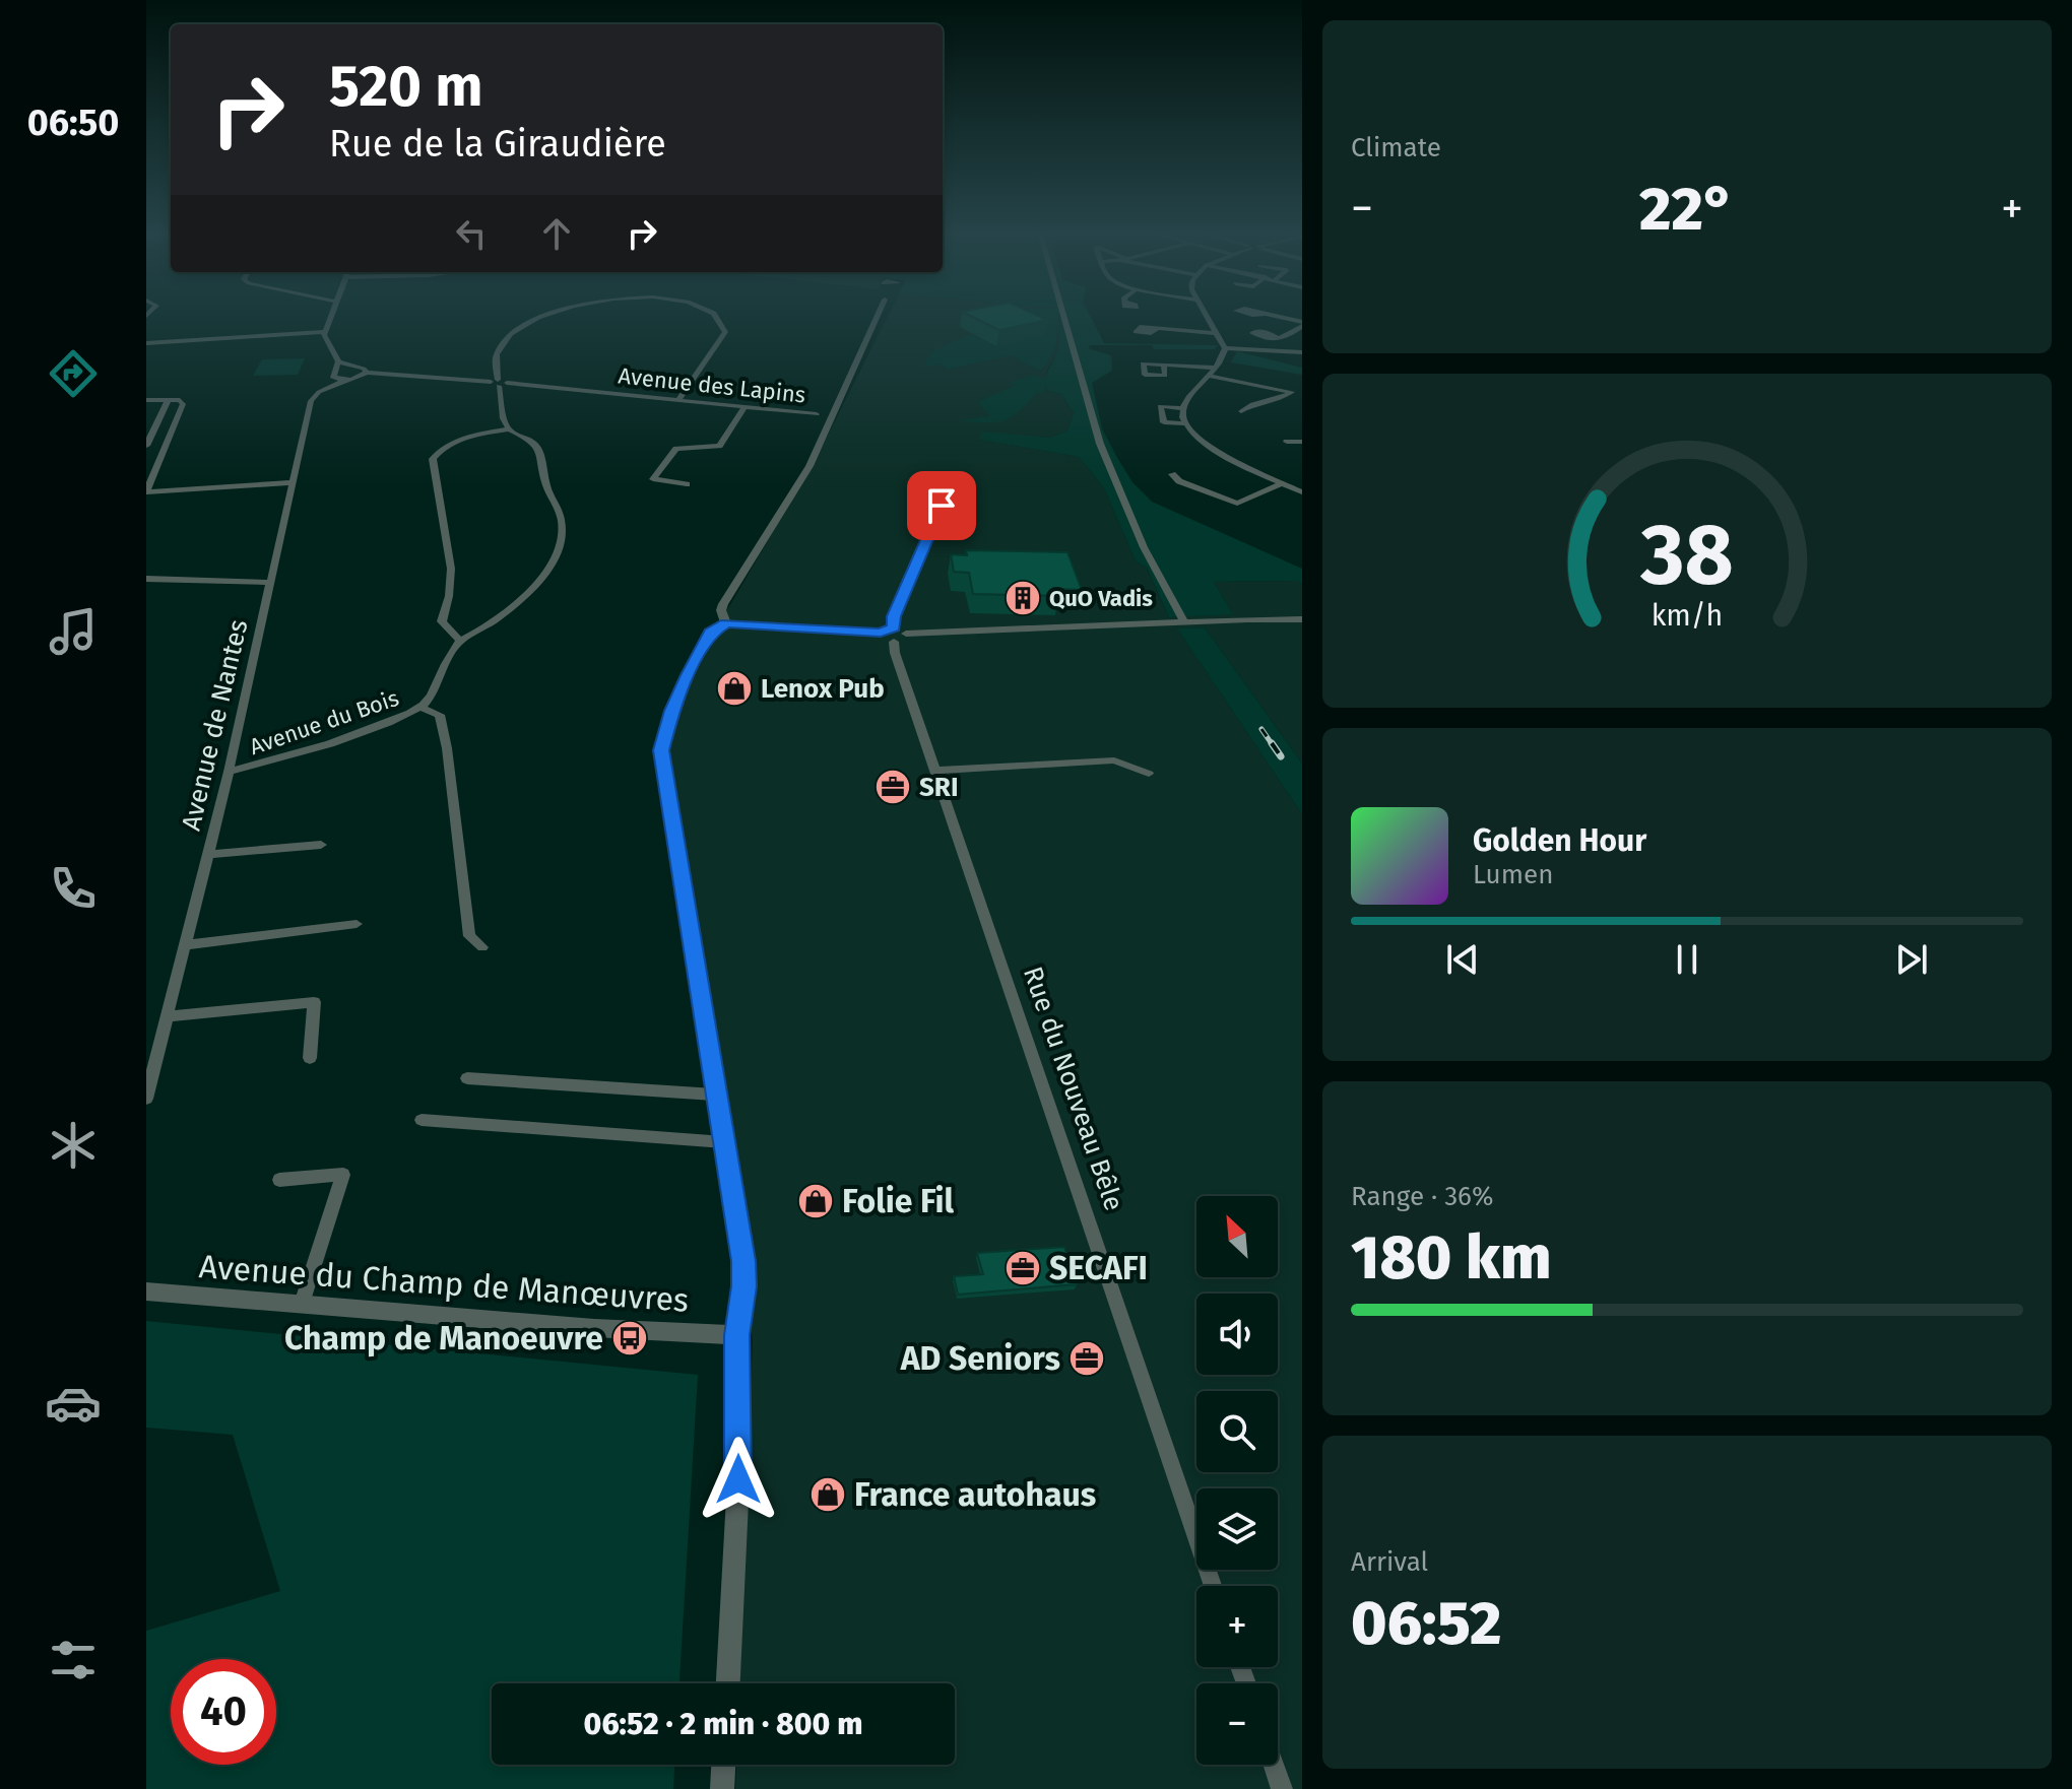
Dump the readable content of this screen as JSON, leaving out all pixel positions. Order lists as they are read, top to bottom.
{
  "streets": {
    "street": [
      "Avenue des Lapins",
      "Avenue du Bois",
      "Avenue de Nantes",
      "Rue du Nouveau Bêle",
      "Avenue du Champ de Manœuvres"
    ]
  },
  "crossings": [
    ["Avenue des Lapins", "Avenue de Nantes"],
    ["Avenue du Bois", "Avenue de Nantes"]
  ],
  "places": {
    "building": ["QuO Vadis"],
    "shop": ["Lenox Pub", "Folie Fil", "France autohaus"],
    "office": ["SRI", "SECAFI", "AD Seniors"],
    "bus stop": ["Champ de Manoeuvre"]
  },
  "north": "top left",
  "page": {
    "tabs": "06:50",
    "tile": [
      "Climate",
      ["Range · 36%", "180 km"],
      ["Arrival", "06:52"]
    ],
    "turn": ["520 m", "Rue de la Giraudière"],
    "heat": ["−", "22°", "+"],
    "song": ["Golden Hour", "Lumen"],
    "map_buttons": ["+", "−"],
    "limit": "40",
    "trip": "06:52 · 2 min · 800 m",
    "gauge": ["38", "km/h"]
  }
}
